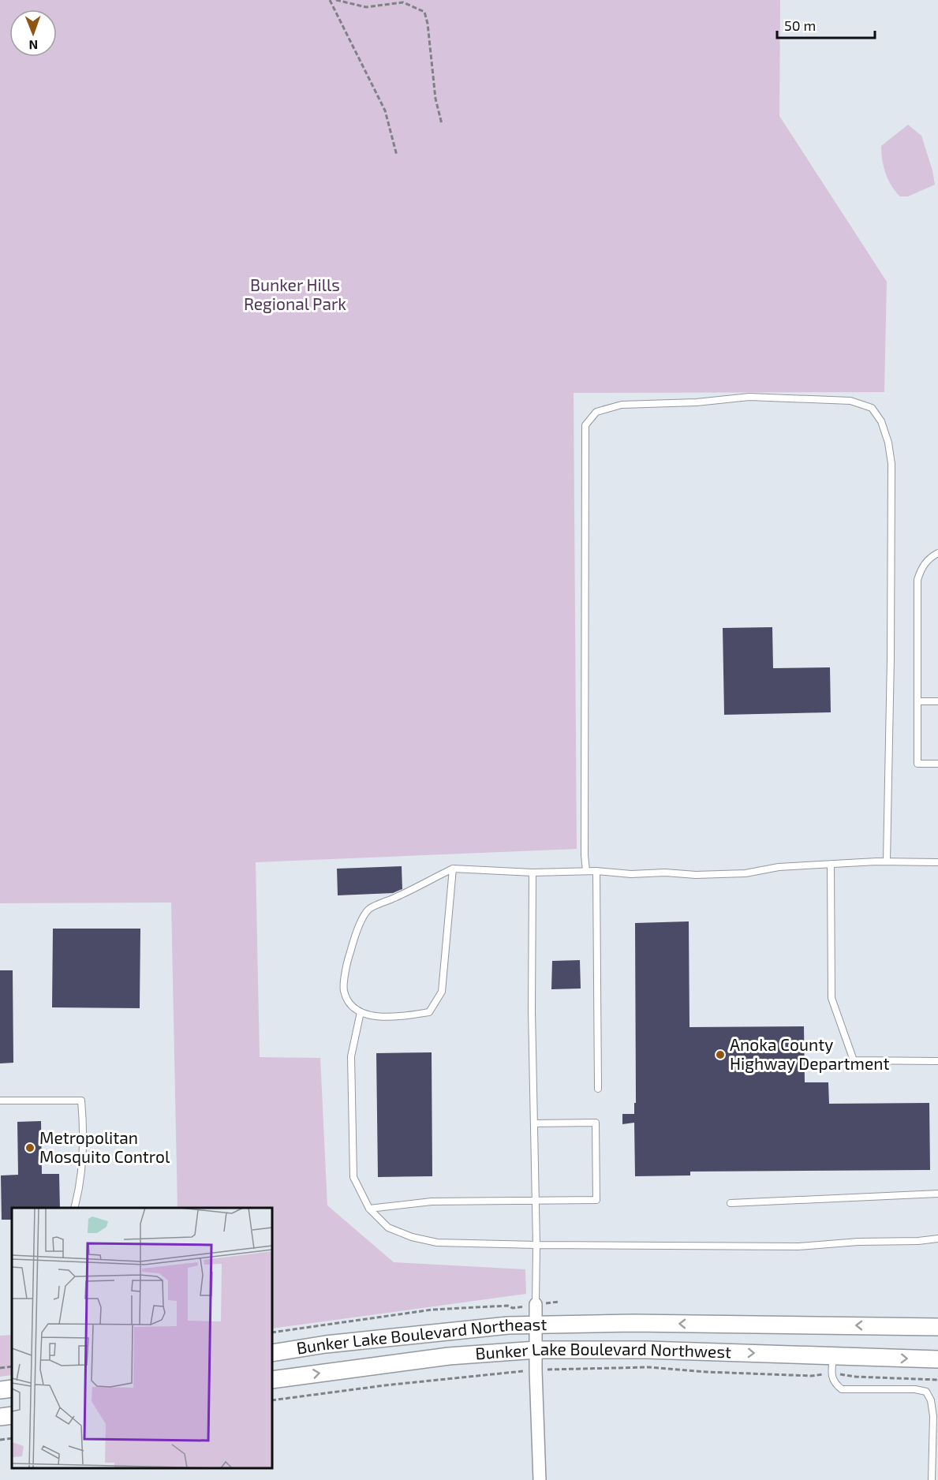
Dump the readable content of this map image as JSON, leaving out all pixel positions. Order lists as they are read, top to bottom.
{
  "streets": {
    "main road": ["Bunker Lake Boulevard Northeast", "Bunker Lake Boulevard Northwest"]
  },
  "crossings": [
    ["Bunker Lake Boulevard Northeast", "Bunker Lake Boulevard Northwest"]
  ],
  "parks": ["Bunker Hills Regional Park"],
  "places": ["Anoka County Highway Department", "Metropolitan Mosquito Control"],
  "scale_bar": "50 m",
  "north": "bottom"
}
